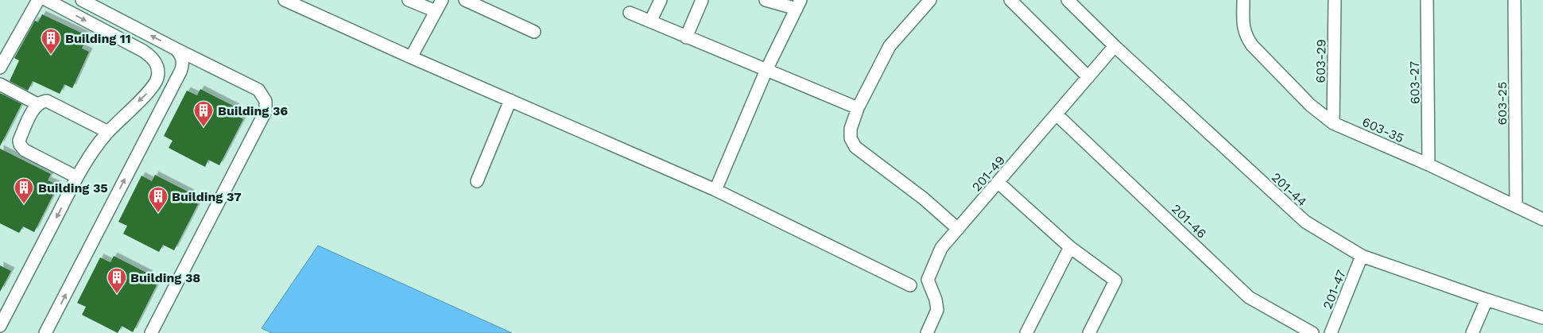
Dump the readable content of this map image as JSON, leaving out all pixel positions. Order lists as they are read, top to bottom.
{
  "streets": {
    "street": [
      "603-29",
      "603-27",
      "603-25",
      "603-35",
      "201-49",
      "201-44",
      "201-46",
      "201-47"
    ]
  },
  "crossings": [
    ["603-29", "603-35"],
    ["603-27", "603-35"],
    ["603-25", "603-35"],
    ["201-49", "201-44"],
    ["201-49", "201-46"],
    ["201-44", "201-47"]
  ],
  "places": {
    "building": [
      "Building 11",
      "Building 36",
      "Building 35",
      "Building 37",
      "Building 38"
    ]
  }
}
